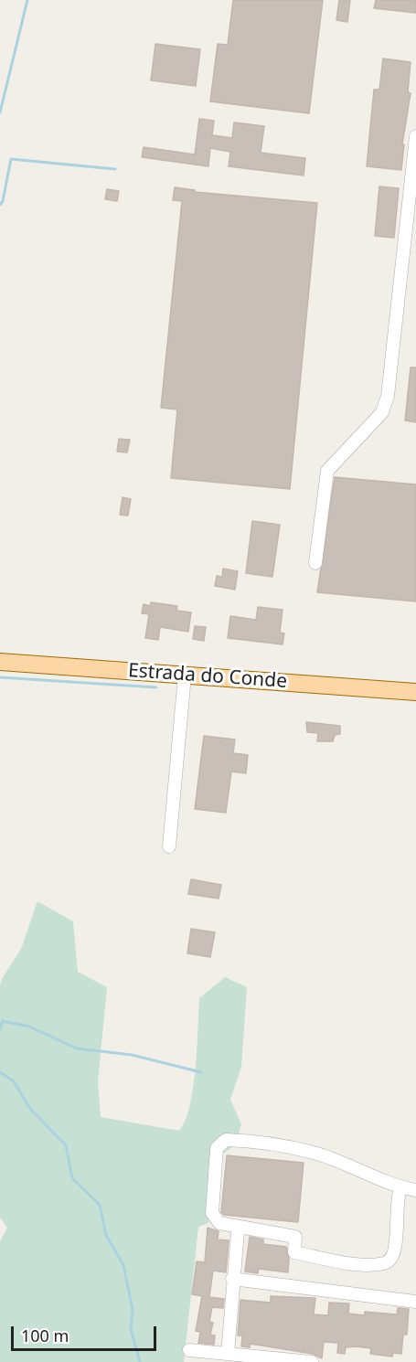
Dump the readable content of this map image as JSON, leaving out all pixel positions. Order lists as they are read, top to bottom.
{
  "streets": {
    "main road": ["Estrada do Conde"]
  },
  "scale_bar": "100 m"
}
